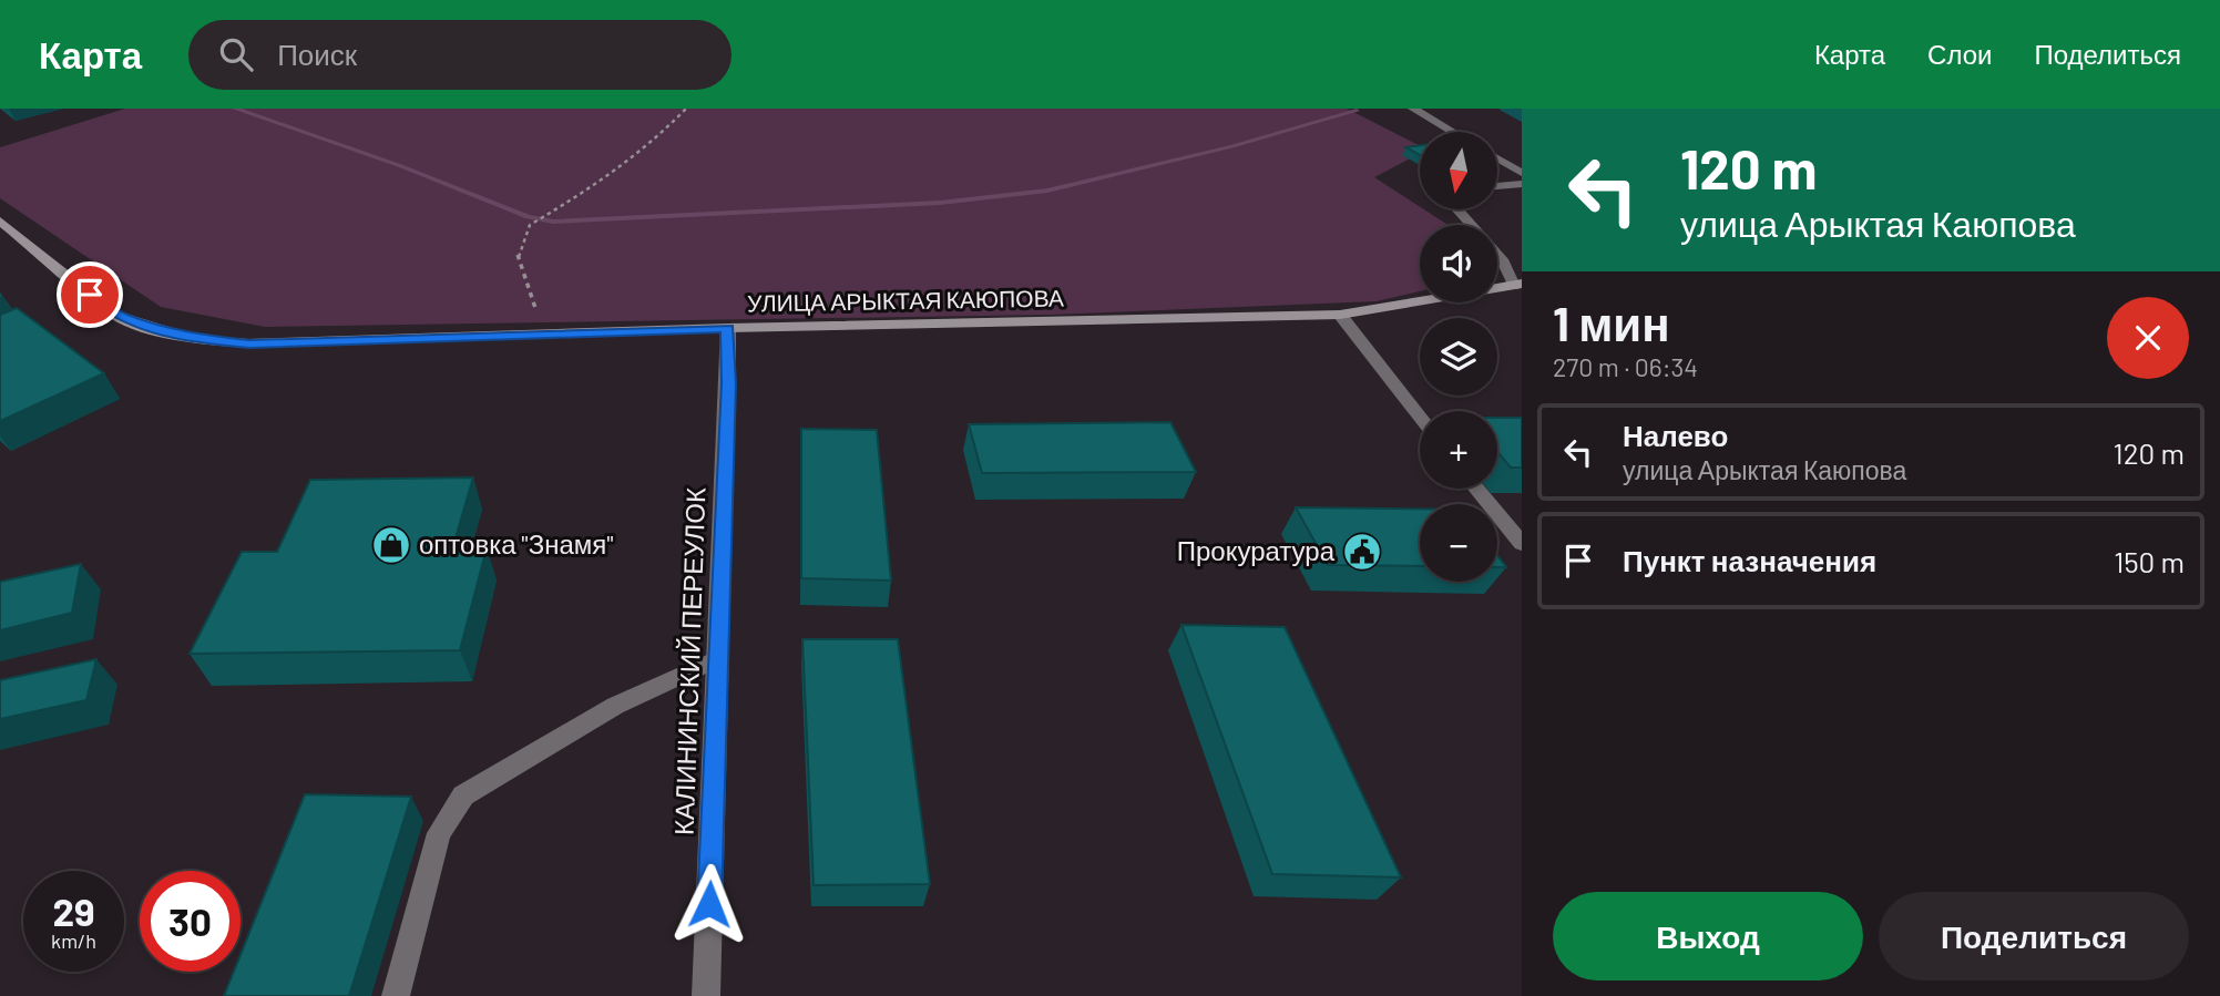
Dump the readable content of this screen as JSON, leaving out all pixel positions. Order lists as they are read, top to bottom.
{
  "streets": {
    "street": ["УЛИЦА АРЫКТАЯ КАЮПОВА", "КАЛИНИНСКИЙ ПЕРЕУЛОК"]
  },
  "crossings": [
    ["УЛИЦА АРЫКТАЯ КАЮПОВА", "КАЛИНИНСКИЙ ПЕРЕУЛОК"]
  ],
  "places": {
    "shop": ["оптовка \"Знамя\""],
    "public building": ["Прокуратура"]
  },
  "north": "bottom",
  "page": {
    "header": "Карта",
    "search": "Поиск",
    "nav": ["Карта", "Слои", "Поделиться"],
    "turn": ["120 m", "улица Арыктая Каюпова"],
    "map_buttons": ["+", "−"],
    "heading": ["1 мин", "270 m · 06:34"],
    "list": [
      {
        "name": "Налево",
        "note": "улица Арыктая Каюпова",
        "value": "120 m"
      },
      {
        "name": "Пункт назначения",
        "value": "150 m"
      }
    ],
    "speed": "29 km/h",
    "limit": "30",
    "buttons": ["Выход", "Поделиться"]
  }
}
